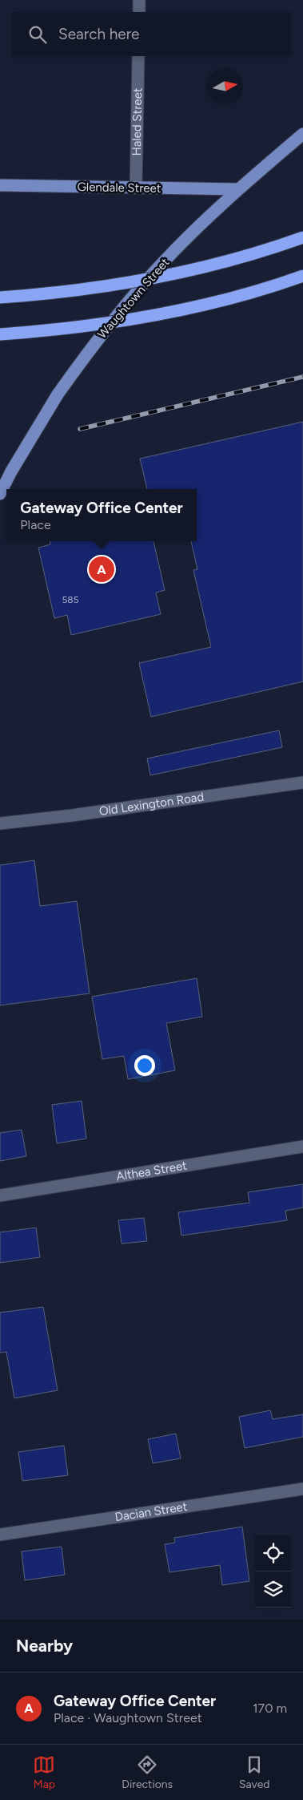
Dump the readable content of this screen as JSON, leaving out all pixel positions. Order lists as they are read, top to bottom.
{
  "streets": {
    "main road": ["Glendale Street", "Waughtown Street"],
    "street": [
      "Haled Street",
      "Old Lexington Road",
      "Althea Street",
      "Dacian Street"
    ]
  },
  "crossings": [
    ["Haled Street", "Glendale Street"],
    ["Glendale Street", "Waughtown Street"]
  ],
  "house_numbers": ["585"],
  "north": "right",
  "page": {
    "search": "Search here",
    "popup": ["Gateway Office Center", "Place"],
    "pins": "A",
    "heading": "Nearby",
    "list": [
      {
        "mark": "A",
        "name": "Gateway Office Center",
        "note": "Place · Waughtown Street",
        "value": "170 m"
      }
    ],
    "nav": ["Map", "Directions", "Saved"]
  }
}
